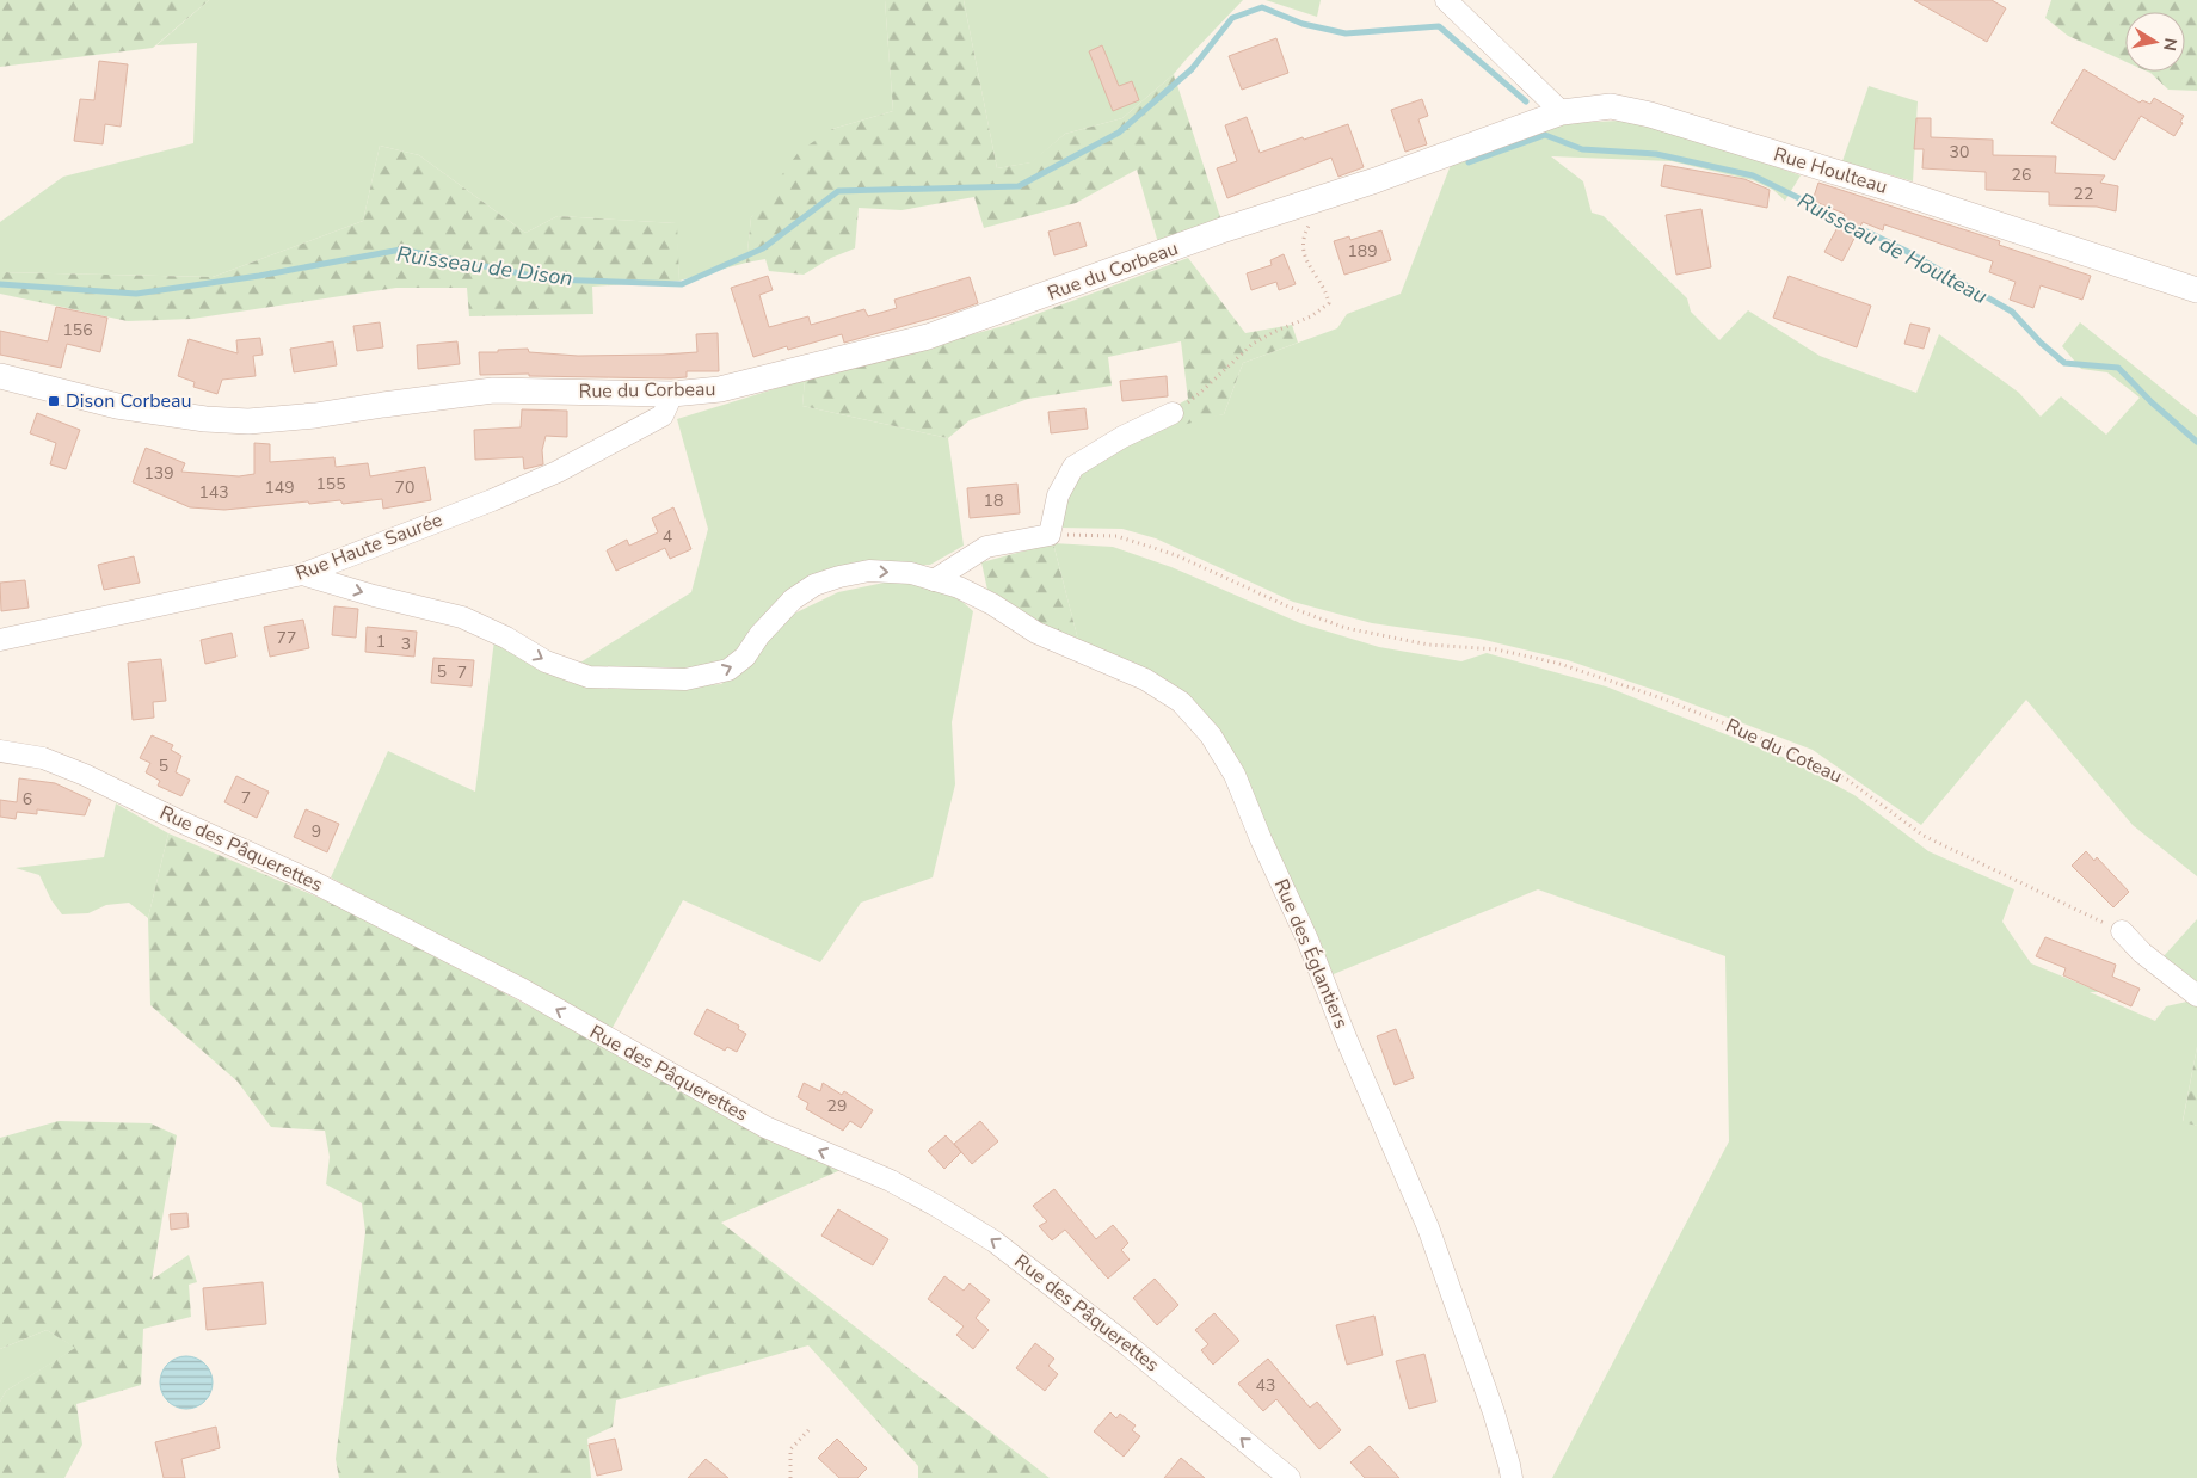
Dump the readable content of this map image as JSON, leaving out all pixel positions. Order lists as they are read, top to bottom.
{
  "streets": {
    "street": [
      "Rue Houlteau",
      "Rue du Corbeau",
      "Rue Haute Saurée",
      "Rue des Pâquerettes",
      "Rue des Églantiers"
    ],
    "path": ["Rue du Coteau"]
  },
  "crossings": [
    ["Rue Houlteau", "Rue du Corbeau"],
    ["Rue du Corbeau", "Rue Haute Saurée"],
    ["Rue Haute Saurée", "Rue des Églantiers"]
  ],
  "one_way": ["Rue des Pâquerettes"],
  "water": ["Ruisseau de Houlteau", "Ruisseau de Dison"],
  "places": {
    "transit": ["Dison Corbeau"]
  },
  "house_numbers": [
    "30",
    "26",
    "22",
    "189",
    "156",
    "139",
    "155",
    "149",
    "70",
    "143",
    "18",
    "4",
    "77",
    "1",
    "3",
    "5",
    "7",
    "5",
    "7",
    "6",
    "9",
    "29",
    "43"
  ],
  "north": "right"
}
